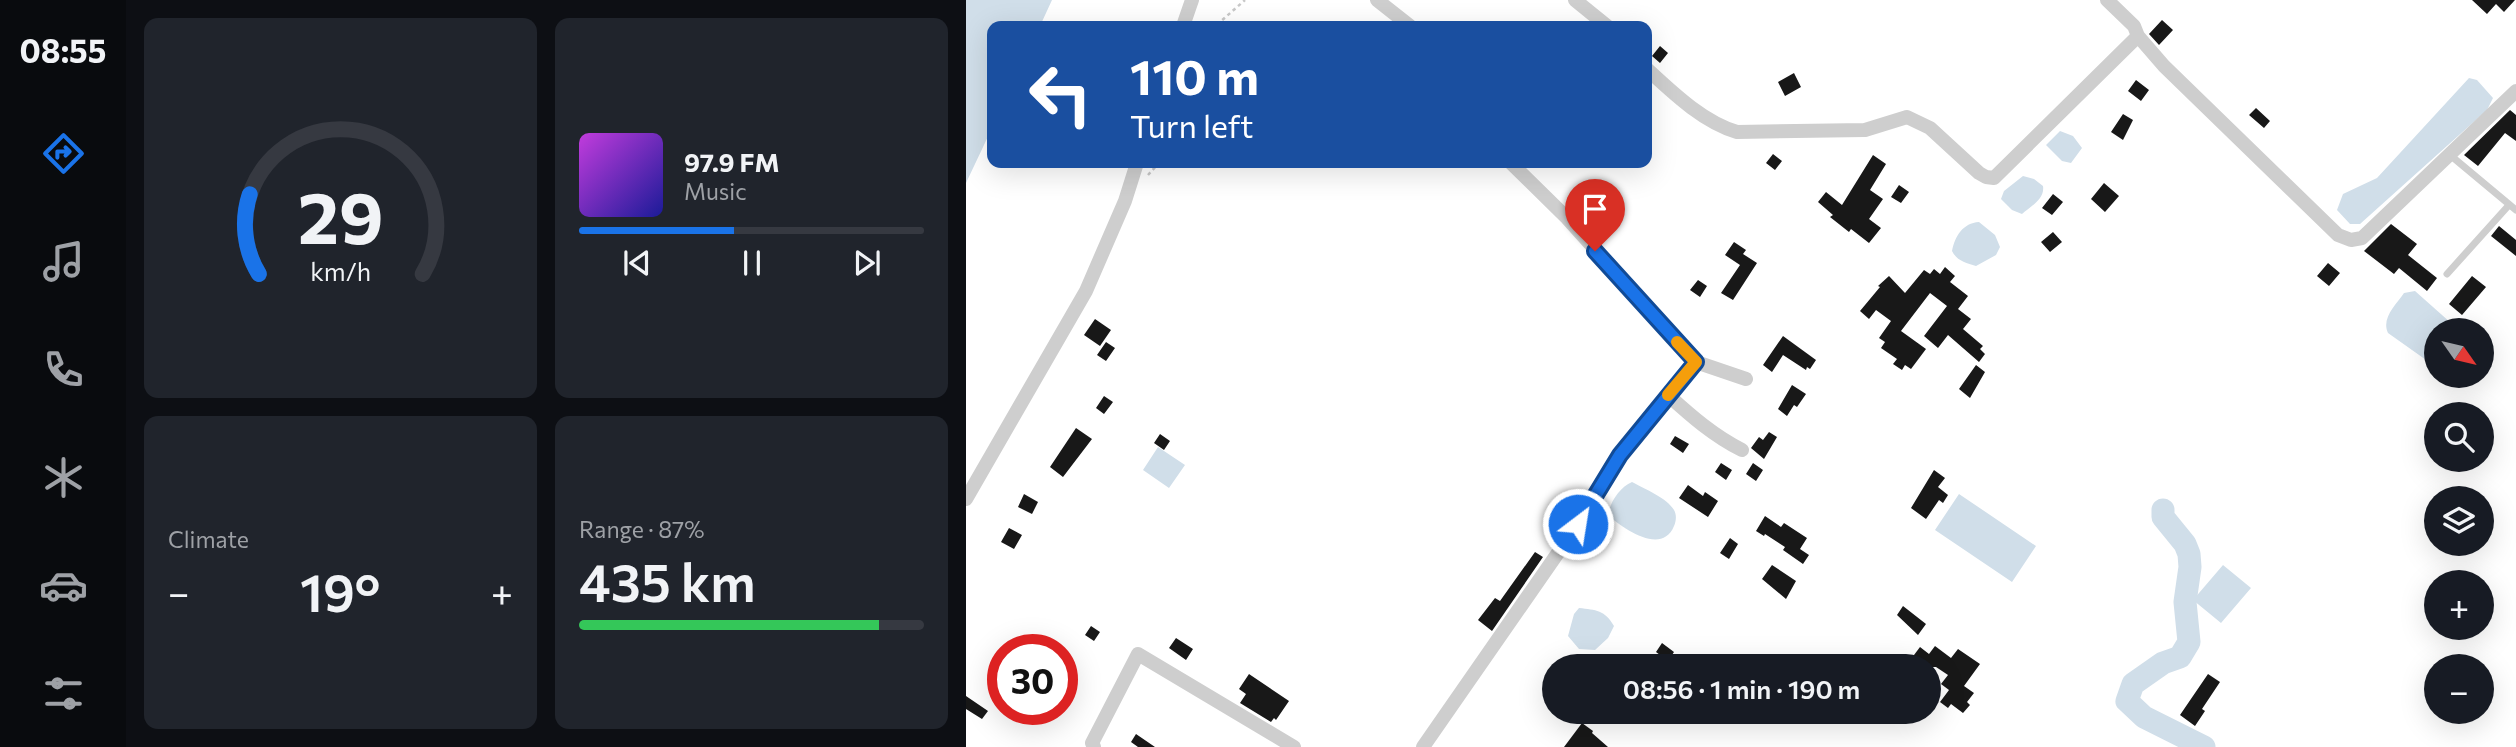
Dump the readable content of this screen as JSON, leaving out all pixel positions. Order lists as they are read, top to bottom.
{
  "north": "bottom right",
  "page": {
    "tabs": "08:55",
    "turn": ["110 m", "Turn left"],
    "song": ["97.9 FM", "Music"],
    "map_buttons": ["+", "−"],
    "tile": [
      "Climate",
      ["Range · 87%", "435 km"]
    ],
    "heat": ["−", "19°", "+"],
    "limit": "30",
    "trip": "08:56 · 1 min · 190 m",
    "gauge": ["29", "km/h"]
  }
}
